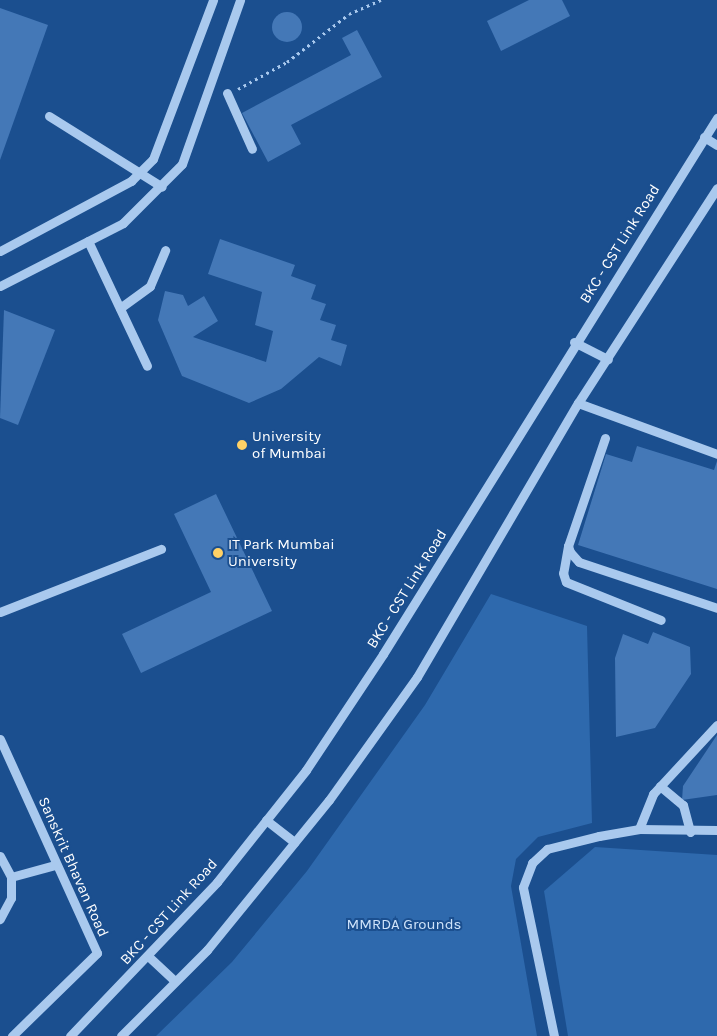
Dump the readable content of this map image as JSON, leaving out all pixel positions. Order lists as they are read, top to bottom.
{
  "streets": {
    "street": ["BKC - CST Link Road", "Sanskrit Bhavan Road"]
  },
  "parks": ["MMRDA Grounds"],
  "places": ["University of Mumbai", "IT Park Mumbai University"]
}
